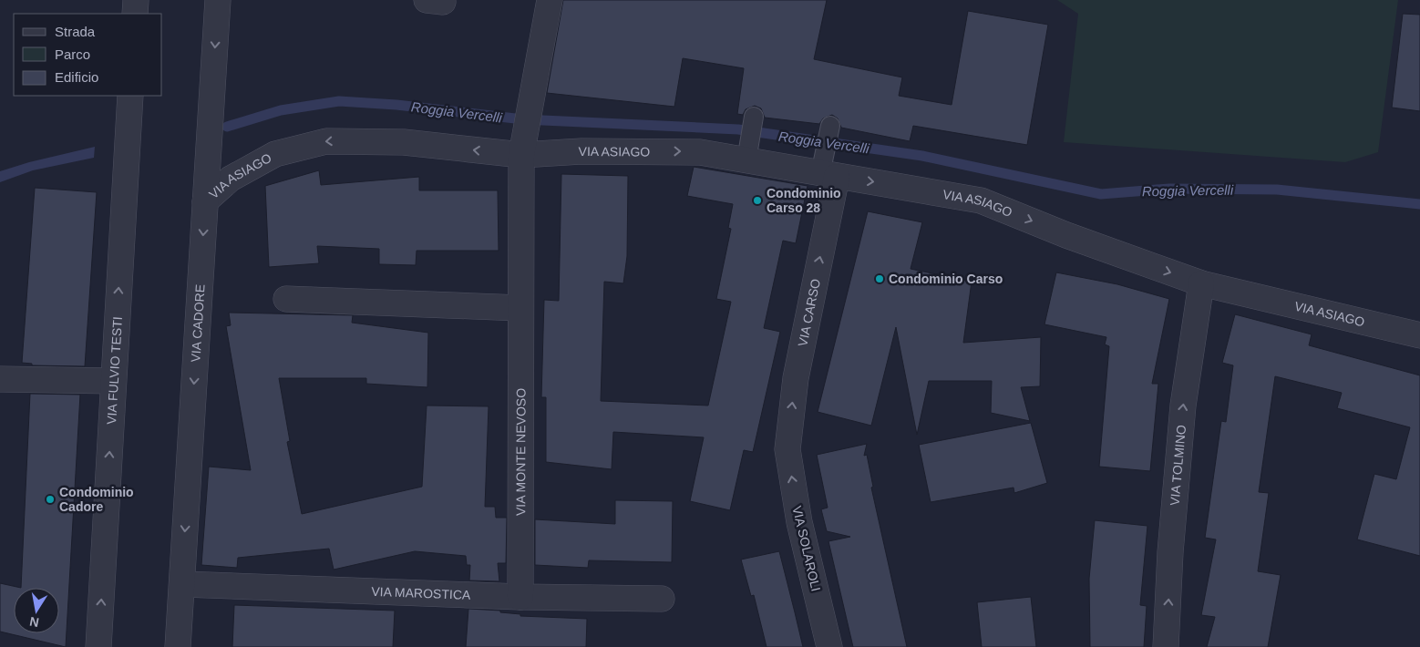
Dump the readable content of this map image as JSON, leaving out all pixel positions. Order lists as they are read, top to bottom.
{
  "streets": {
    "street": [
      "VIA ASIAGO",
      "VIA CARSO",
      "VIA CADORE",
      "VIA FULVIO TESTI",
      "VIA MONTE NEVOSO",
      "VIA TOLMINO",
      "VIA SOLAROLI",
      "VIA MAROSTICA"
    ]
  },
  "crossings": [
    ["VIA ASIAGO", "VIA CARSO"],
    ["VIA ASIAGO", "VIA CADORE"],
    ["VIA ASIAGO", "VIA MONTE NEVOSO"],
    ["VIA ASIAGO", "VIA TOLMINO"],
    ["VIA CARSO", "VIA SOLAROLI"],
    ["VIA CADORE", "VIA MAROSTICA"],
    ["VIA MONTE NEVOSO", "VIA MAROSTICA"]
  ],
  "one_way": [
    "VIA CARSO",
    "VIA CADORE",
    "VIA FULVIO TESTI",
    "VIA TOLMINO",
    "VIA SOLAROLI"
  ],
  "water": ["Roggia Vercelli"],
  "places": ["Condominio Carso 28", "Condominio Carso", "Condominio Cadore"],
  "legend": ["Strada", "Parco", "Edificio"],
  "north": "bottom"
}
